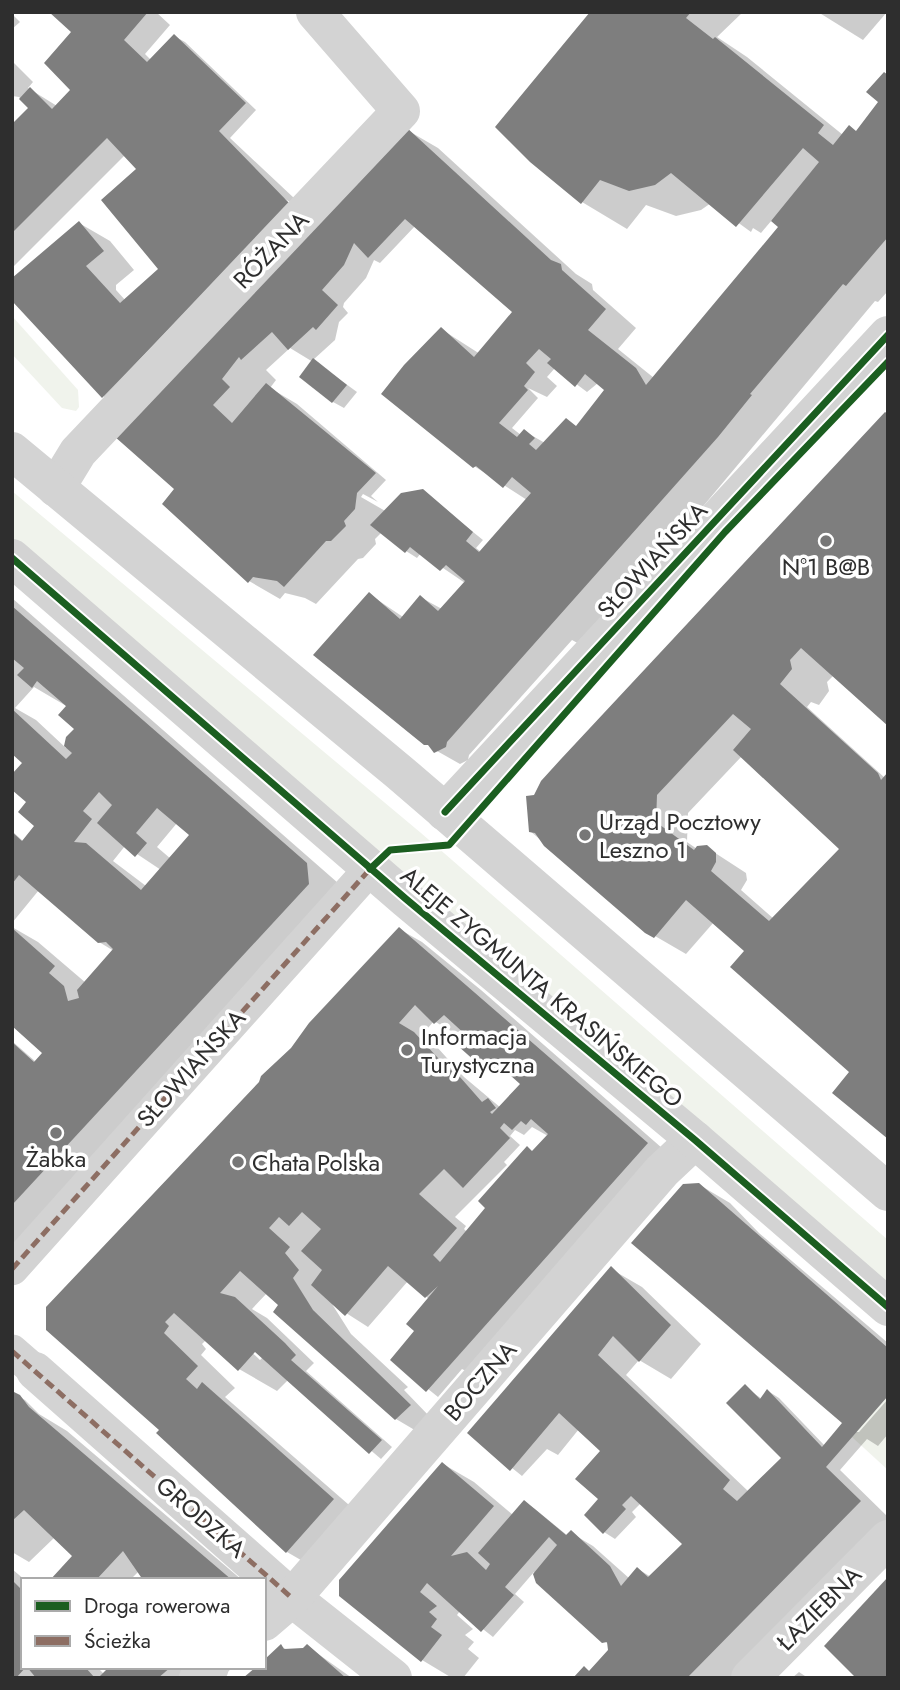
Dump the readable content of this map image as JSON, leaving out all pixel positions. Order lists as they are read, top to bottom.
{
  "streets": {
    "street": [
      "RÓŻANA",
      "SŁOWIAŃSKA",
      "ALEJE ZYGMUNTA KRASIŃSKIEGO",
      "BOCZNA",
      "GRODZKA",
      "ŁAZIEBNA"
    ]
  },
  "crossings": [
    ["SŁOWIAŃSKA", "ALEJE ZYGMUNTA KRASIŃSKIEGO"],
    ["ALEJE ZYGMUNTA KRASIŃSKIEGO", "BOCZNA"],
    ["BOCZNA", "GRODZKA"]
  ],
  "places": [
    "N°1 B@B",
    "Urząd Pocztowy Leszno 1",
    "Informacja Turystyczna",
    "Żabka",
    "Chata Polska"
  ],
  "legend": ["Droga rowerowa", "Ścieżka"]
}
